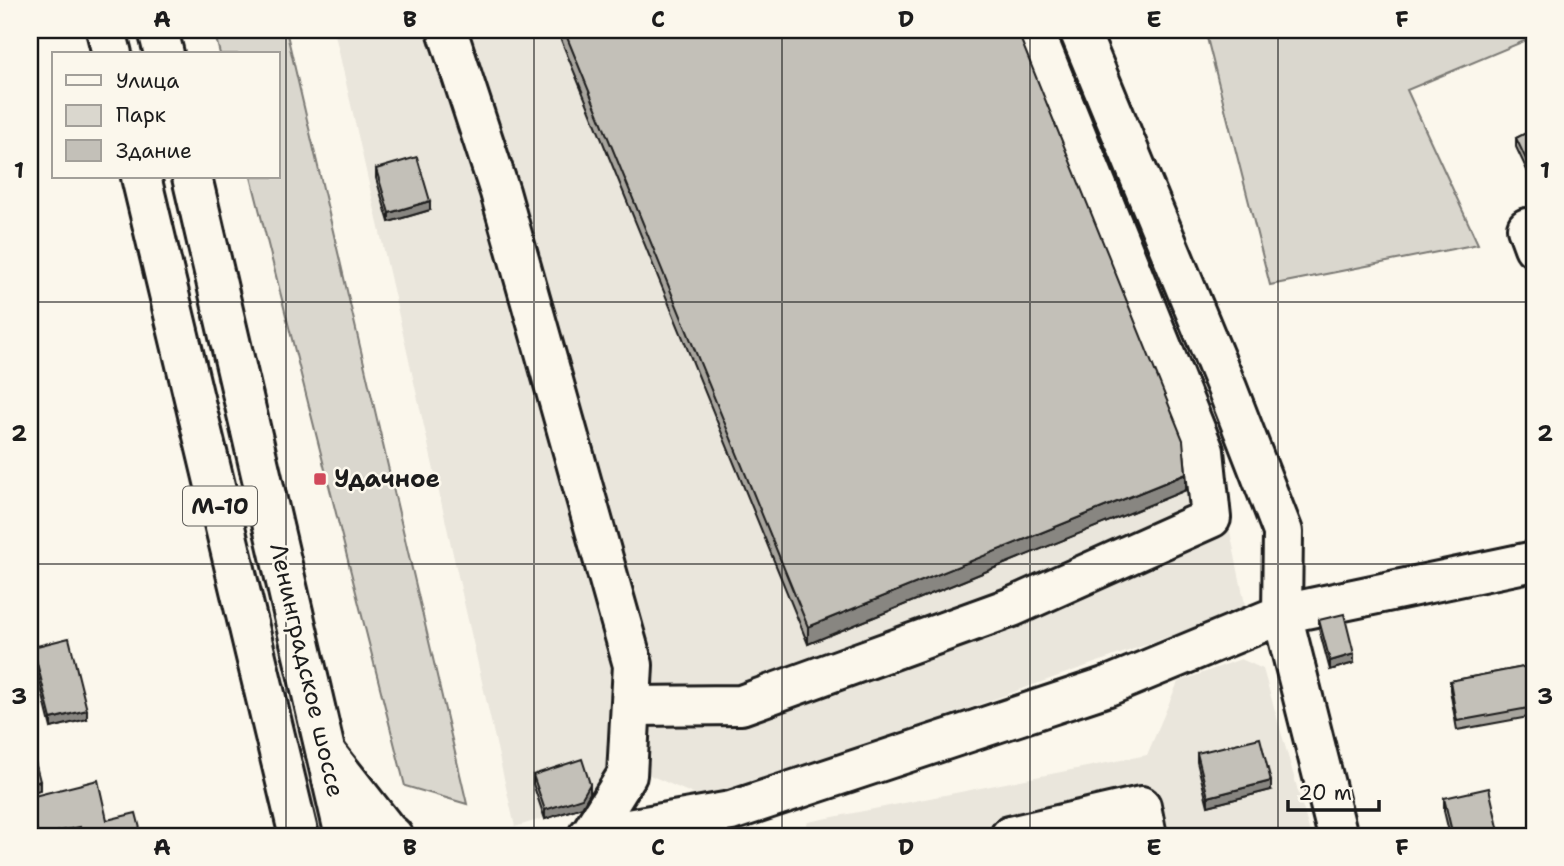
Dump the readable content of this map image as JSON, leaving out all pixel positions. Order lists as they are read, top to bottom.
{
  "streets": {
    "main road": ["М-10", "Ленинградское шоссе"]
  },
  "places": {
    "transit": ["Удачное"]
  },
  "legend": ["Улица", "Парк", "Здание"],
  "scale_bar": "20 m",
  "grid": {
    "columns": [
      "A",
      "B",
      "C",
      "D",
      "E",
      "F"
    ],
    "rows": ["1", "2", "3"]
  }
}
